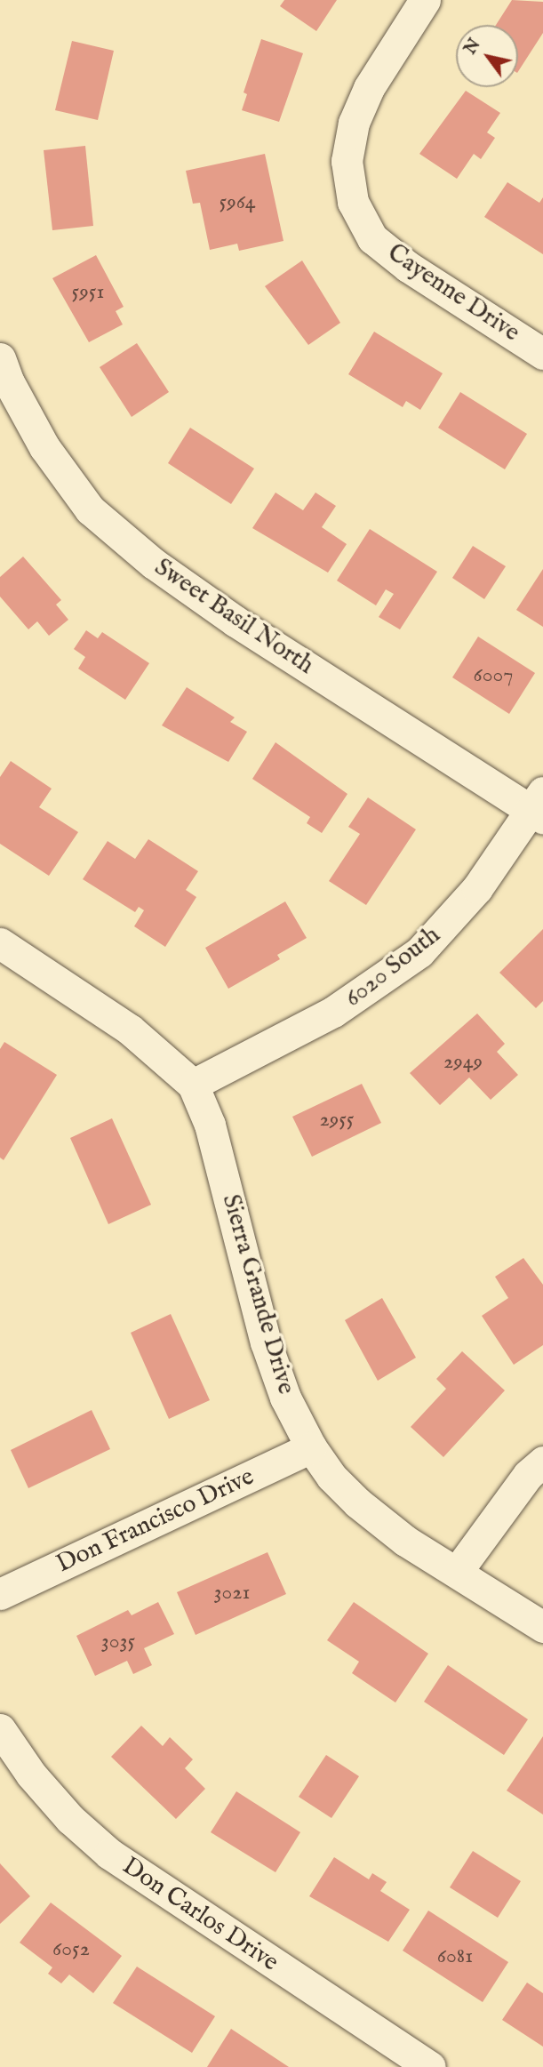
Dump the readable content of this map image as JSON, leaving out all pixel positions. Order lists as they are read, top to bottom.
{
  "streets": {
    "street": [
      "Cayenne Drive",
      "Sweet Basil North",
      "6020 South",
      "Sierra Grande Drive",
      "Don Francisco Drive",
      "Don Carlos Drive"
    ]
  },
  "crossings": [
    ["Sweet Basil North", "6020 South"],
    ["6020 South", "Sierra Grande Drive"],
    ["Sierra Grande Drive", "Don Francisco Drive"]
  ],
  "house_numbers": [
    "5964",
    "5951",
    "6007",
    "2949",
    "2955",
    "3021",
    "3035",
    "6052",
    "6081"
  ],
  "north": "top left"
}
